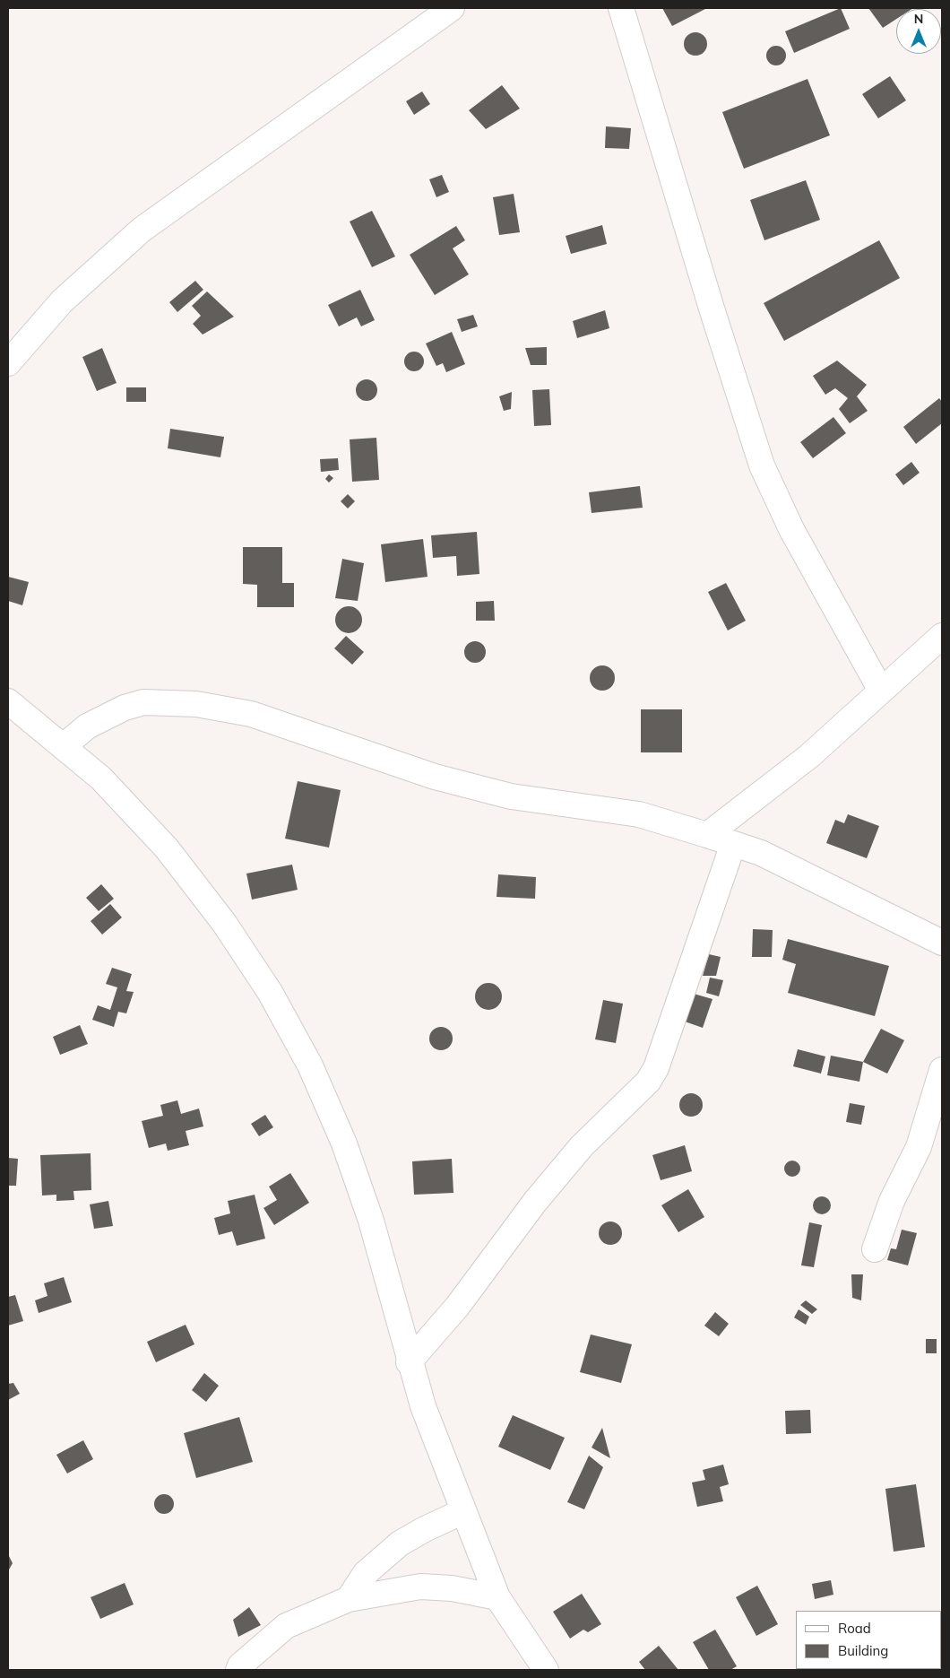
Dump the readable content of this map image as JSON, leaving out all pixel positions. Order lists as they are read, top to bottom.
{
  "legend": ["Road", "Building"],
  "north": "top"
}
